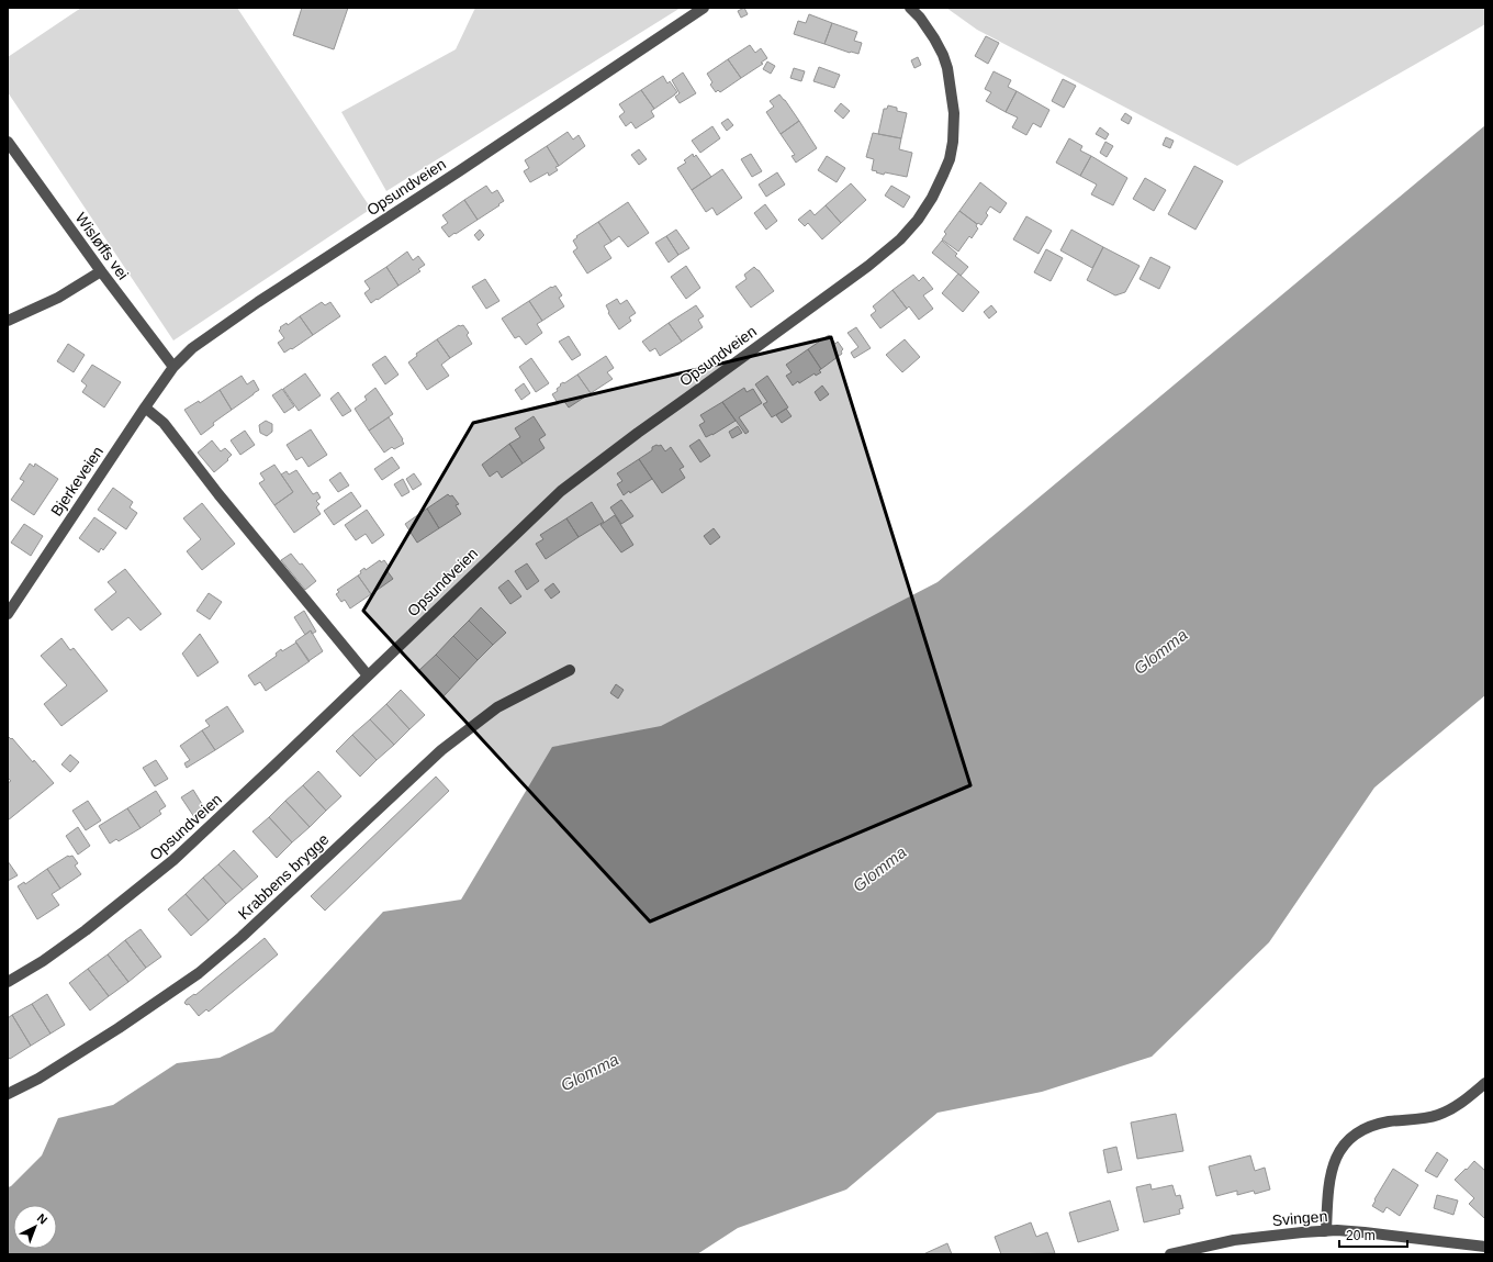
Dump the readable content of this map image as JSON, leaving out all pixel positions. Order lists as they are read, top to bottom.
{
  "streets": {
    "street": [
      "Opsundveien",
      "Wisløffs vei",
      "Bjerkeveien",
      "Krabbens brygge",
      "Svingen"
    ]
  },
  "crossings": [
    ["Opsundveien", "Wisløffs vei"],
    ["Opsundveien", "Bjerkeveien"],
    ["Wisløffs vei", "Bjerkeveien"]
  ],
  "water": ["Glomma"],
  "scale_bar": "20 m",
  "north": "top right"
}
